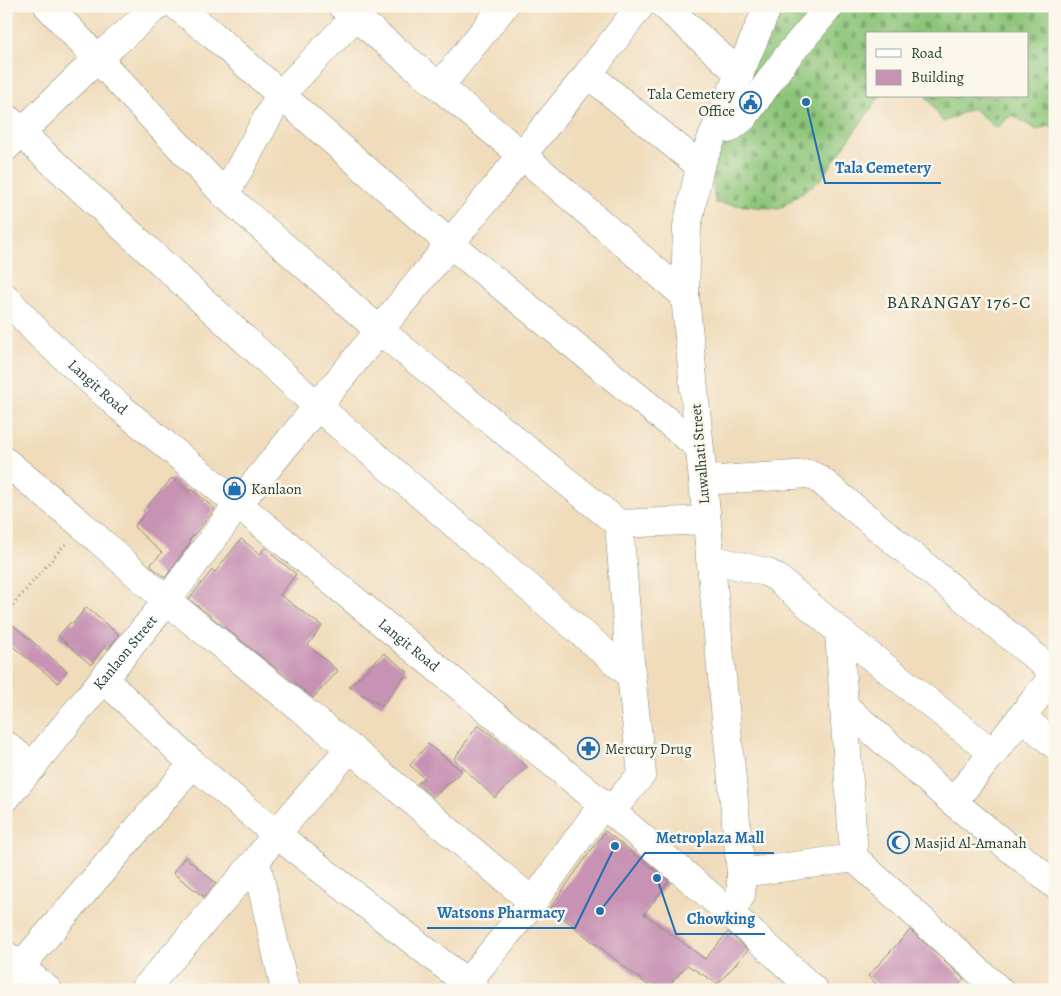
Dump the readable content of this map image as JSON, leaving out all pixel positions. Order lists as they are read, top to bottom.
{
  "streets": {
    "street": ["Langit Road", "Luwalhati Street", "Kanlaon Street"]
  },
  "crossings": [
    ["Langit Road", "Luwalhati Street"],
    ["Langit Road", "Kanlaon Street"]
  ],
  "districts": ["BARANGAY 176-C"],
  "places": {
    "other": [
      "Tala Cemetery",
      "Watsons Pharmacy",
      "Chowking",
      "Metroplaza Mall"
    ],
    "public building": ["Tala Cemetery Office"],
    "shop": ["Kanlaon"],
    "pharmacy": ["Mercury Drug"],
    "mosque": ["Masjid Al-Amanah"]
  },
  "legend": ["Road", "Building"]
}
